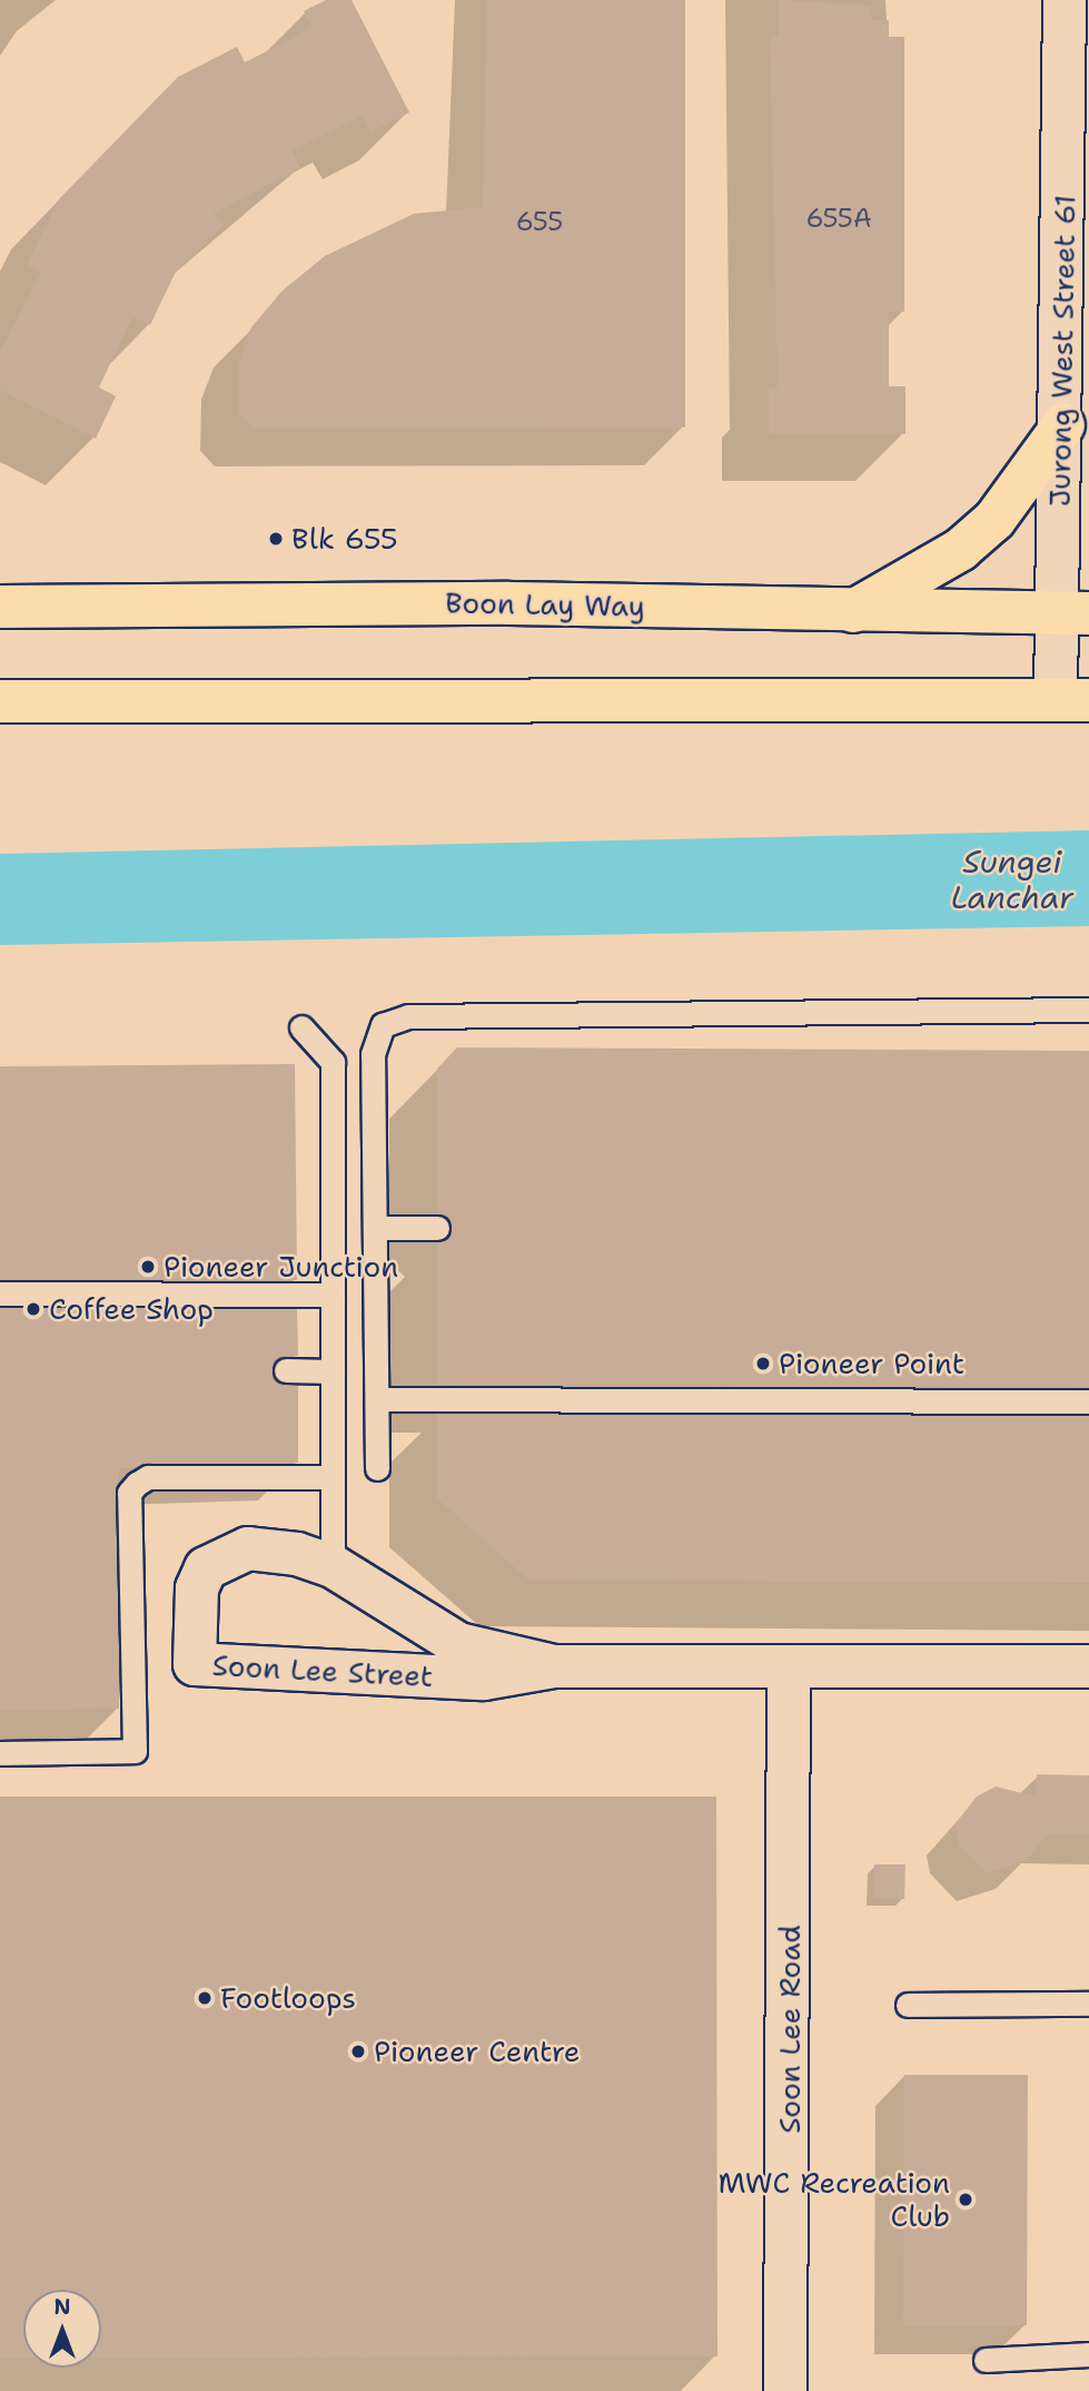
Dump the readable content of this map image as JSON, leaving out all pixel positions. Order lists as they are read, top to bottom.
{
  "streets": {
    "main road": ["Boon Lay Way"],
    "street": ["Jurong West Street 61", "Soon Lee Street", "Soon Lee Road"]
  },
  "crossings": [
    ["Jurong West Street 61", "Boon Lay Way"],
    ["Soon Lee Street", "Soon Lee Road"]
  ],
  "water": ["Sungei Lanchar"],
  "places": [
    "Blk 655",
    "Pioneer Junction",
    "Coffee Shop",
    "Pioneer Point",
    "Footloops",
    "Pioneer Centre",
    "MWC Recreation Club"
  ],
  "house_numbers": ["655A", "655"],
  "north": "top"
}
